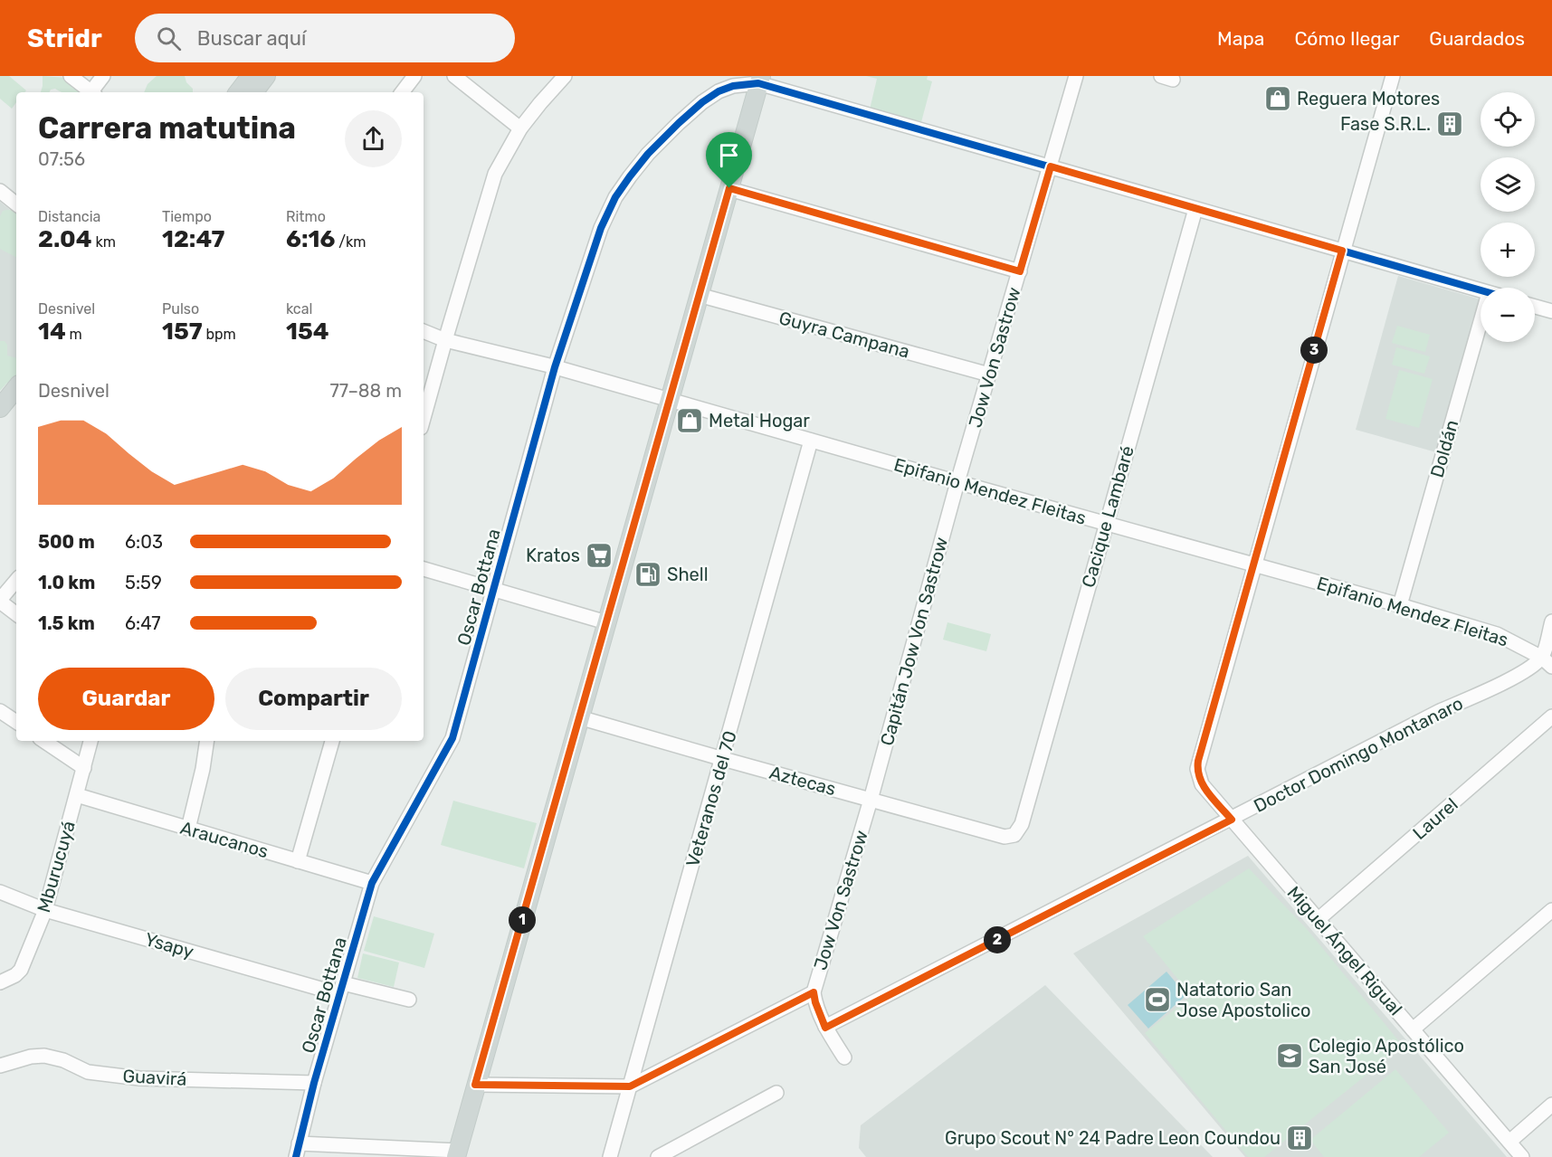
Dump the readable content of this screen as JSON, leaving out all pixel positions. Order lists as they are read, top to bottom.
{
  "streets": {
    "street": [
      "Guyra Campana",
      "Jow Von Sastrow",
      "Doldán",
      "Epifanio Mendez Fleitas",
      "Cacique Lambaré",
      "Oscar Bottana",
      "Capitán Jow Von Sastrow",
      "Doctor Domingo Montanaro",
      "Aztecas",
      "Veteranos del 70",
      "Laurel",
      "Araucanos",
      "Mburucuyá",
      "Ysapy",
      "Miguel Ángel Rigual",
      "Guavirá"
    ]
  },
  "crossings": [
    ["Guyra Campana", "Jow Von Sastrow"],
    ["Jow Von Sastrow", "Epifanio Mendez Fleitas"],
    ["Jow Von Sastrow", "Capitán Jow Von Sastrow"],
    ["Jow Von Sastrow", "Doctor Domingo Montanaro"],
    ["Jow Von Sastrow", "Aztecas"],
    ["Doldán", "Epifanio Mendez Fleitas"],
    ["Epifanio Mendez Fleitas", "Cacique Lambaré"],
    ["Epifanio Mendez Fleitas", "Oscar Bottana"],
    ["Epifanio Mendez Fleitas", "Capitán Jow Von Sastrow"],
    ["Epifanio Mendez Fleitas", "Doctor Domingo Montanaro"],
    ["Epifanio Mendez Fleitas", "Veteranos del 70"],
    ["Epifanio Mendez Fleitas", "Miguel Ángel Rigual"],
    ["Cacique Lambaré", "Aztecas"],
    ["Oscar Bottana", "Araucanos"],
    ["Oscar Bottana", "Ysapy"],
    ["Oscar Bottana", "Guavirá"],
    ["Capitán Jow Von Sastrow", "Aztecas"],
    ["Doctor Domingo Montanaro", "Miguel Ángel Rigual"],
    ["Aztecas", "Veteranos del 70"],
    ["Laurel", "Miguel Ángel Rigual"],
    ["Araucanos", "Mburucuyá"],
    ["Mburucuyá", "Ysapy"]
  ],
  "places": {
    "shop": ["Reguera Motores", "Metal Hogar"],
    "building": ["Fase S.R.L.", "Grupo Scout N° 24 Padre Leon Coundou"],
    "supermarket": ["Kratos"],
    "fuel station": ["Shell"],
    "sports": ["Natatorio San Jose Apostolico"],
    "school or university": ["Colegio Apostólico San José"]
  },
  "page": {
    "header": "Stridr",
    "search": "Buscar aquí",
    "nav": ["Mapa", "Cómo llegar", "Guardados"],
    "map_buttons": ["+", "−"],
    "heading": ["Carrera matutina", "07:56"],
    "stats": [
      ["Distancia", "2.04 km"],
      ["Tiempo", "12:47"],
      ["Ritmo", "6:16 /km"],
      ["Desnivel", "14 m"],
      ["Pulso", "157 bpm"],
      ["kcal", "154"]
    ],
    "pins": ["3", "1", "2"],
    "chart": ["Desnivel", "77–88 m"],
    "list": [
      {
        "name": "500 m",
        "note": "6:03"
      },
      {
        "name": "1.0 km",
        "note": "5:59"
      },
      {
        "name": "1.5 km",
        "note": "6:47"
      }
    ],
    "buttons": ["Guardar", "Compartir"]
  }
}
